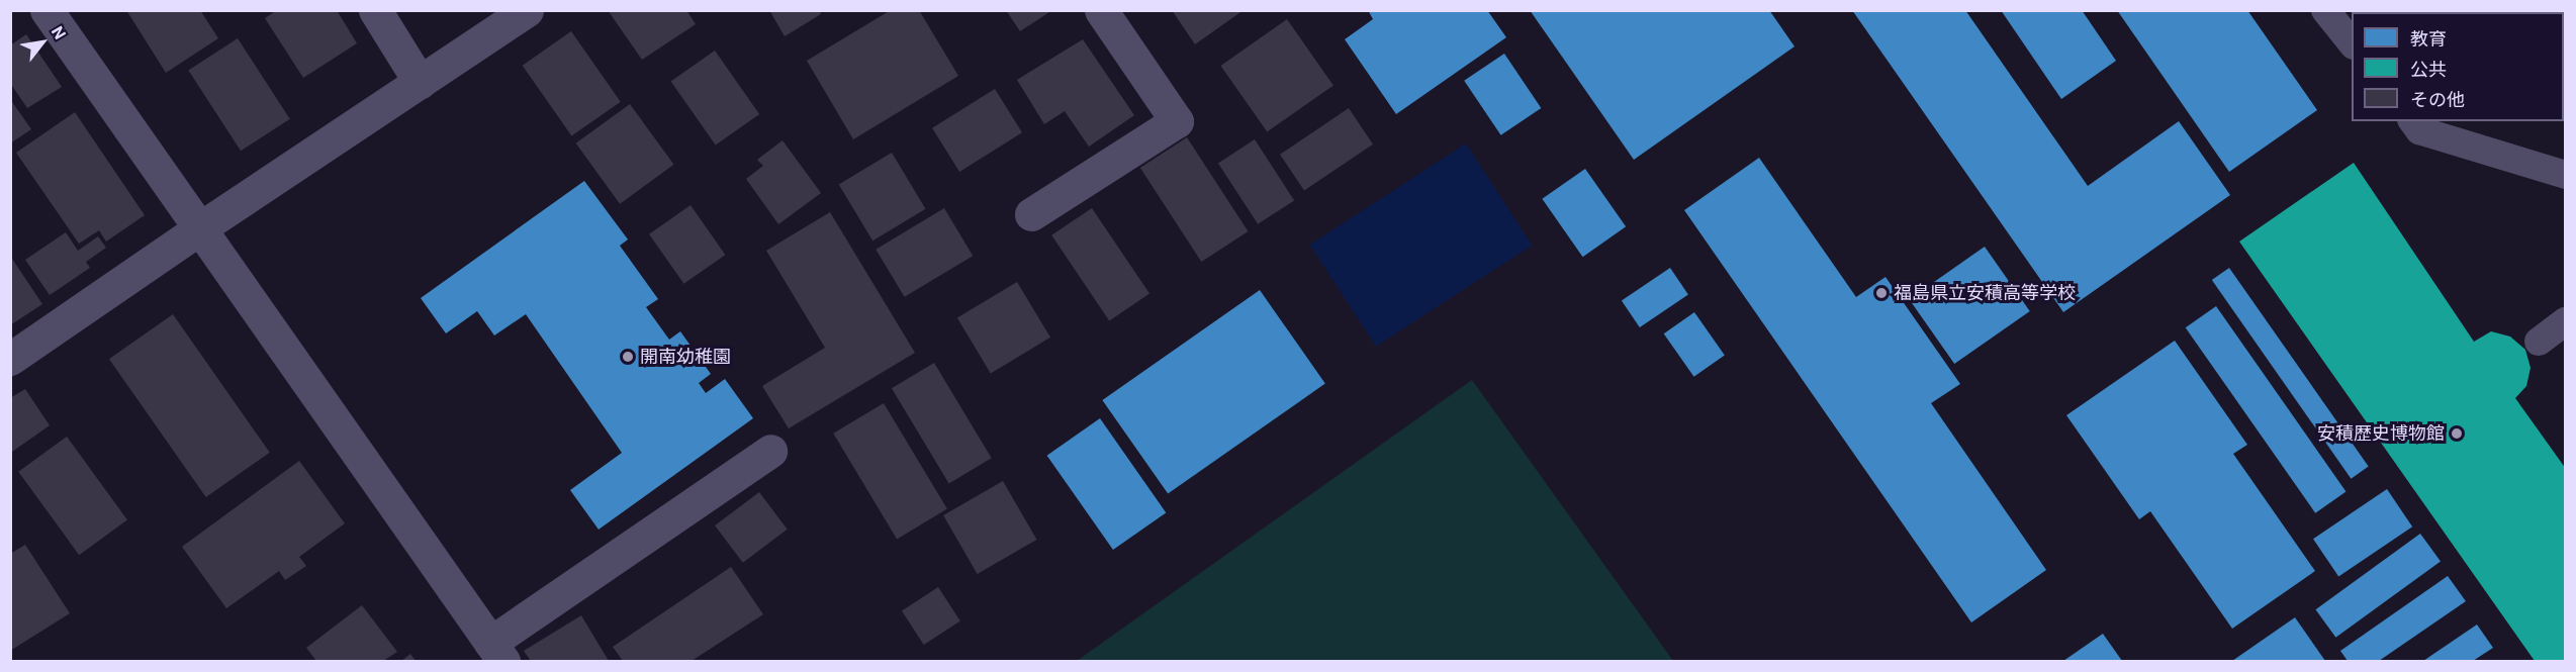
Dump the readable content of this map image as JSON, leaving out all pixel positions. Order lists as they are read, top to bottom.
{
  "places": ["福島県立安積高等学校", "開南幼稚園", "安積歴史博物館"],
  "legend": ["教育", "公共", "その他"],
  "north": "top right"
}
